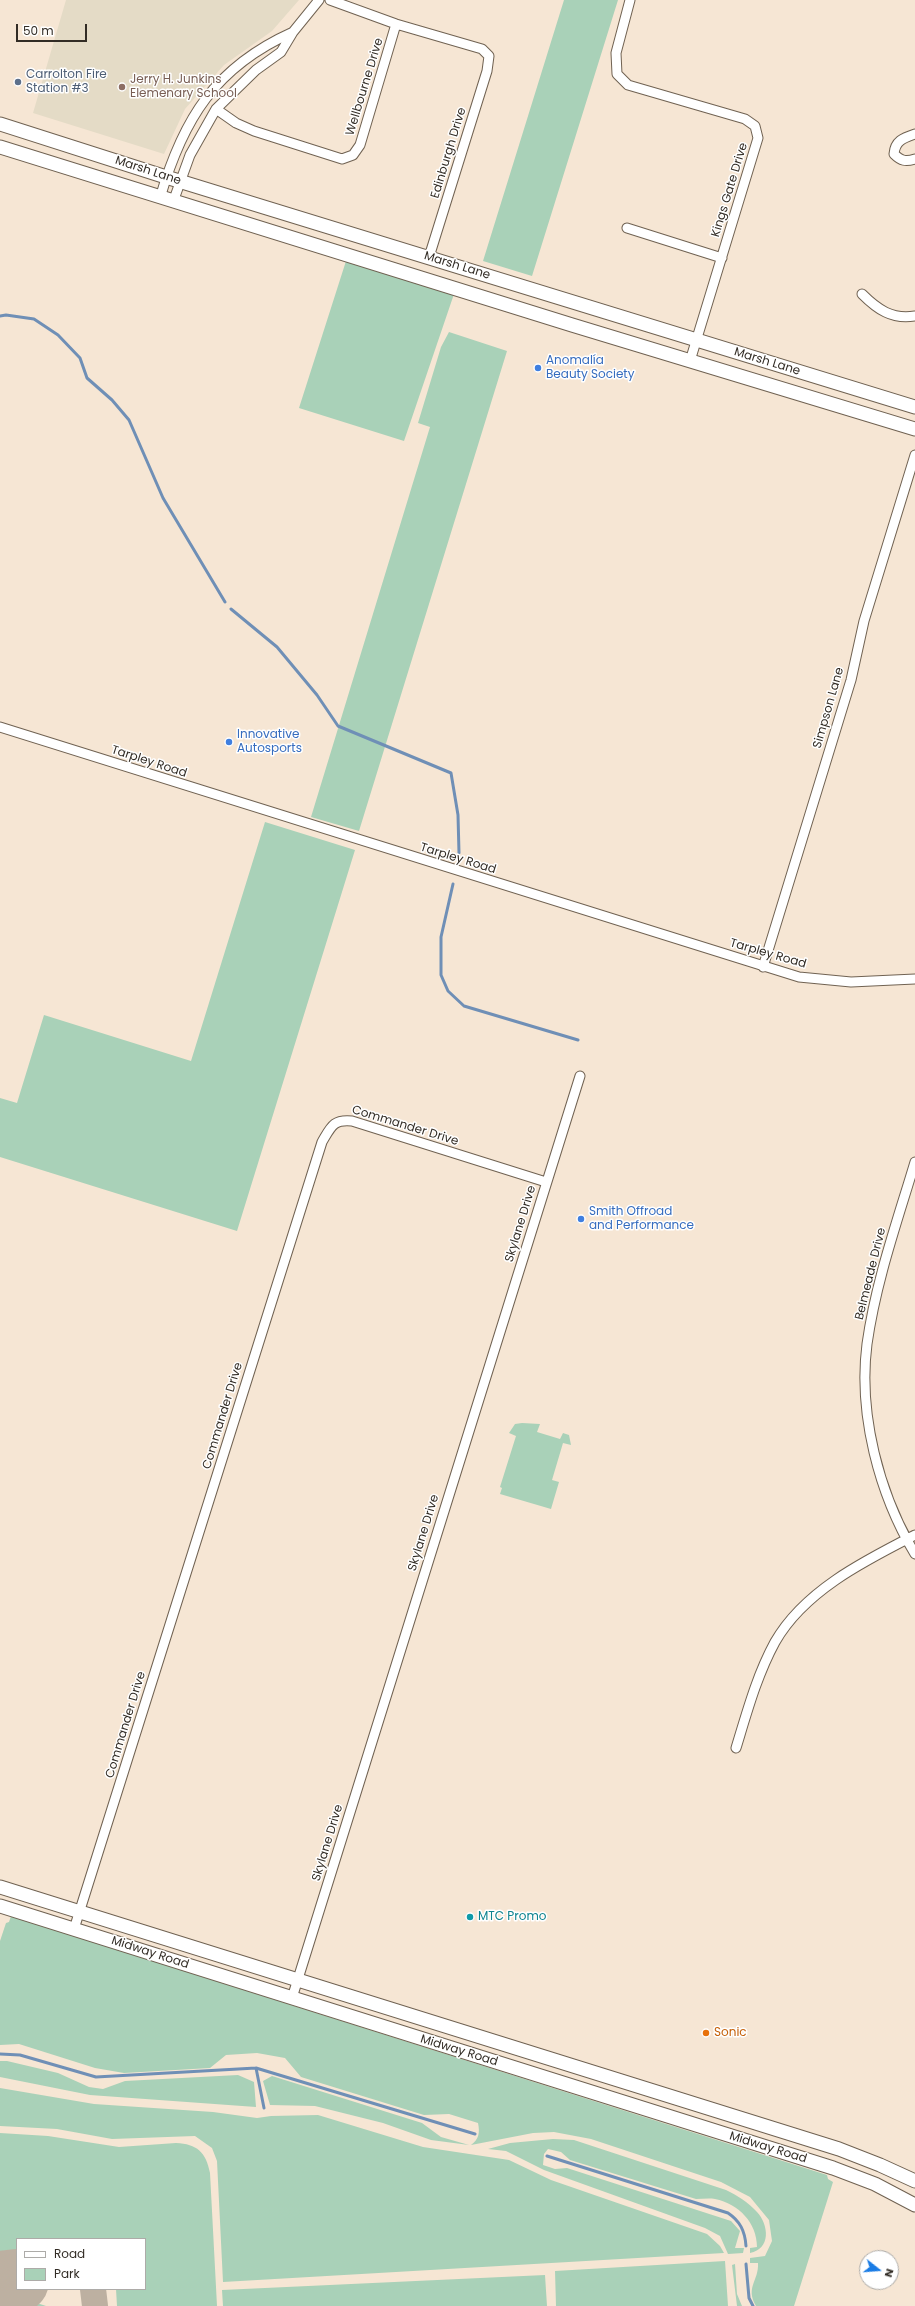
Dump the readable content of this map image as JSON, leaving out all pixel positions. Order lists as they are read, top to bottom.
{
  "streets": {
    "main road": ["Marsh Lane", "Midway Road"],
    "street": [
      "Wellbourne Drive",
      "Edinburgh Drive",
      "Kings Gate Drive",
      "Simpson Lane",
      "Tarpley Road",
      "Commander Drive",
      "Skylane Drive",
      "Belmeade Drive"
    ]
  },
  "crossings": [
    ["Wellbourne Drive", "Edinburgh Drive"],
    ["Edinburgh Drive", "Marsh Lane"],
    ["Marsh Lane", "Kings Gate Drive"],
    ["Simpson Lane", "Tarpley Road"],
    ["Commander Drive", "Skylane Drive"],
    ["Commander Drive", "Midway Road"],
    ["Skylane Drive", "Midway Road"]
  ],
  "places": [
    "Carrolton Fire Station #3",
    "Jerry H. Junkins Elemenary School",
    "Anomalía Beauty Society",
    "Innovative Autosports",
    "Smith Offroad and Performance",
    "MTC Promo",
    "Sonic"
  ],
  "legend": ["Road", "Park"],
  "scale_bar": "50 m",
  "north": "right"
}
